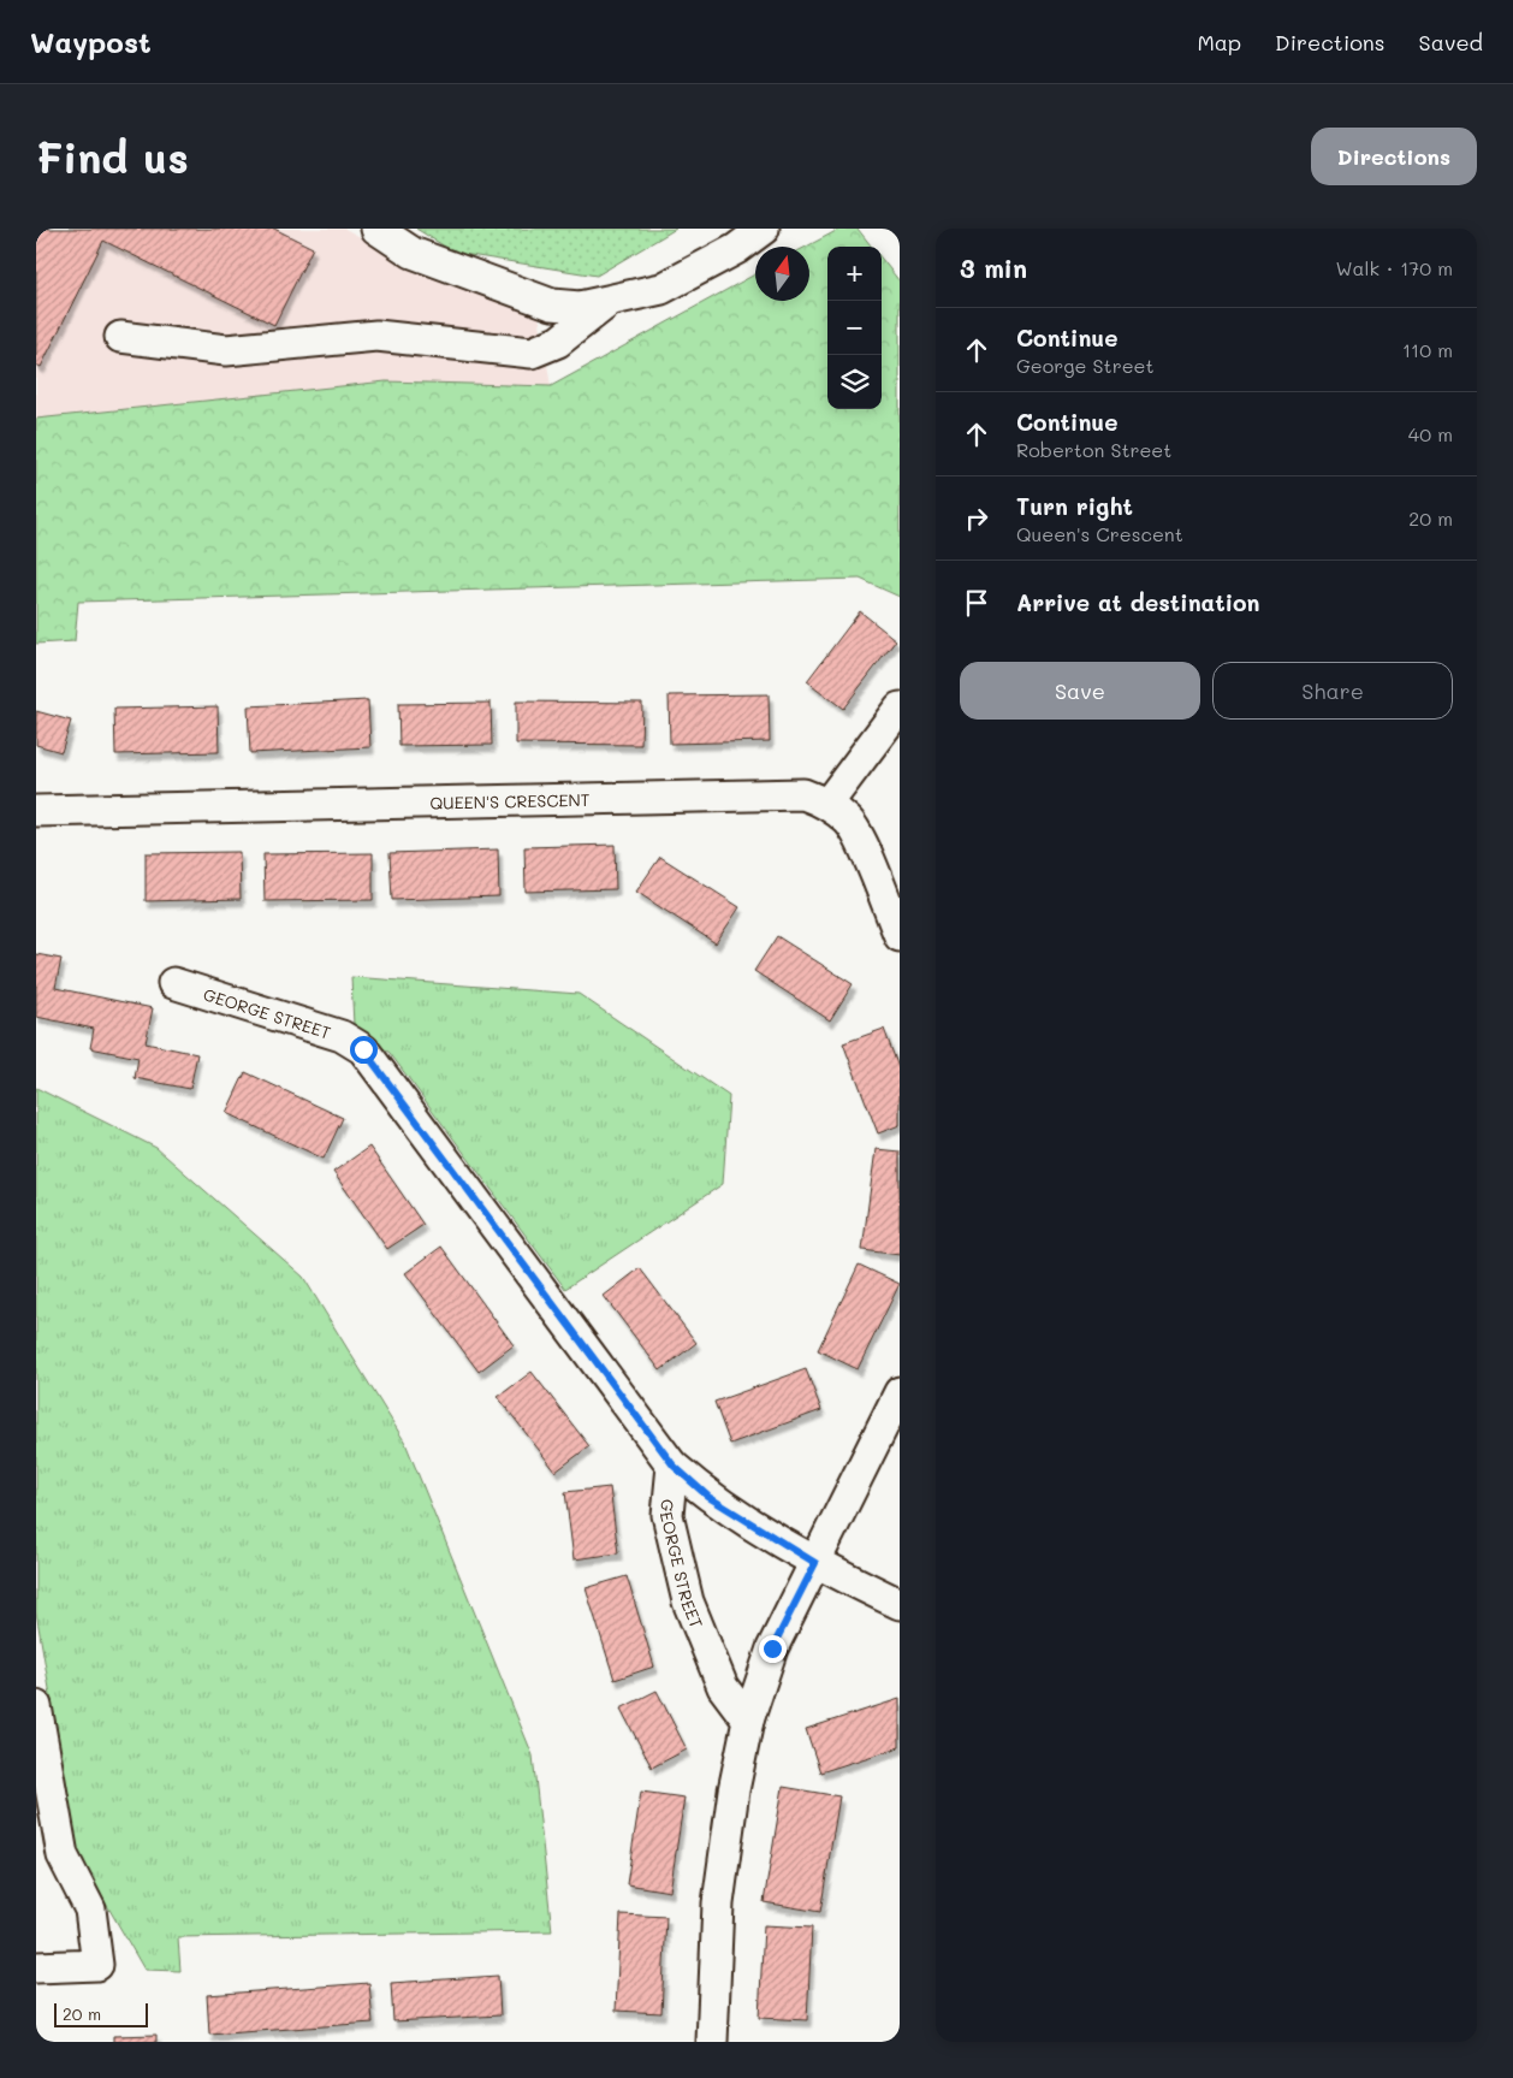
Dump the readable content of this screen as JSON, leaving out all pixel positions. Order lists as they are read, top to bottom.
{
  "streets": {
    "street": ["QUEEN'S CRESCENT", "GEORGE STREET"]
  },
  "scale_bar": "20 m",
  "north": "top",
  "page": {
    "header": "Waypost",
    "nav": ["Map", "Directions", "Saved"],
    "buttons": [
      "Directions",
      ["Save", "Share"]
    ],
    "title": "Find us",
    "heading": ["3 min", "Walk · 170 m"],
    "map_buttons": ["+", "−"],
    "list": [
      ["Continue", "George Street", "110 m"],
      ["Continue", "Roberton Street", "40 m"],
      ["Turn right", "Queen's Crescent", "20 m"],
      "Arrive at destination"
    ],
    "scale": "20 m"
  }
}
